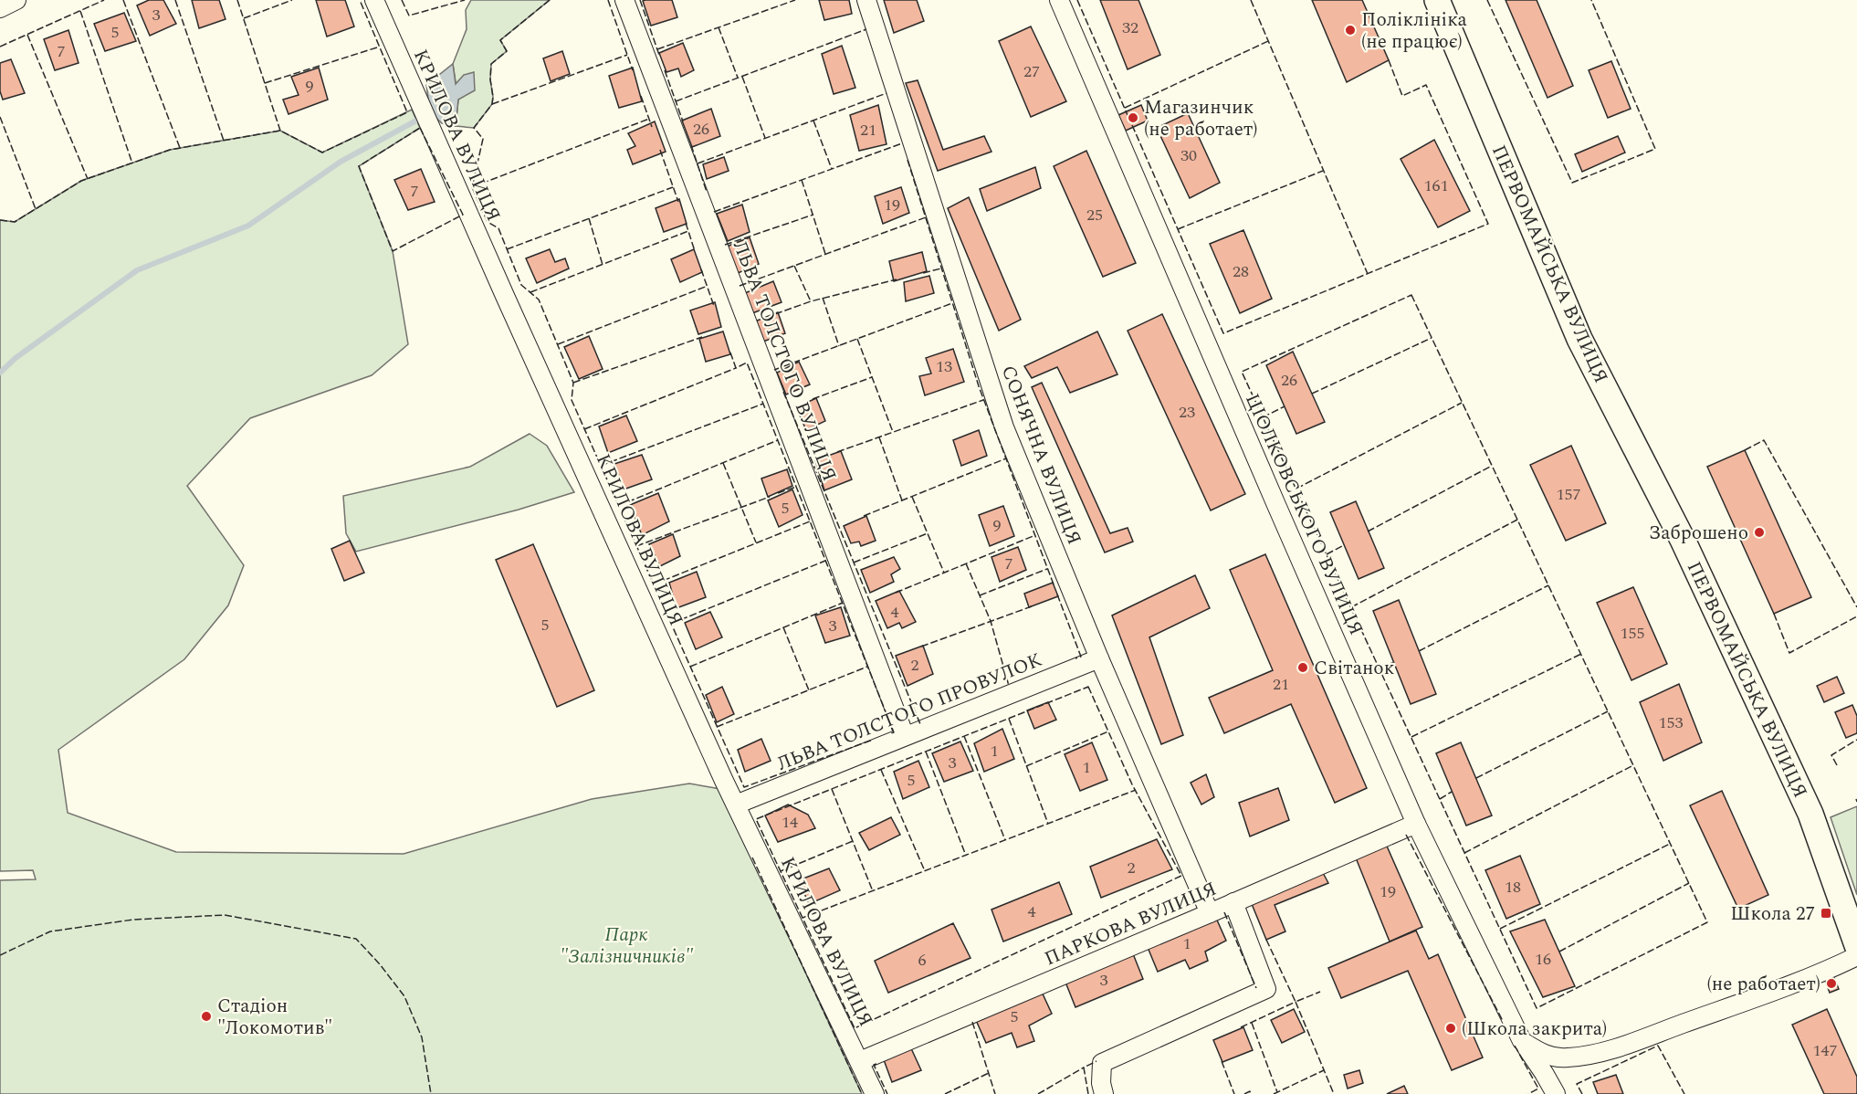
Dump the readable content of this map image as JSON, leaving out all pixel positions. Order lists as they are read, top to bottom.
{
  "streets": {
    "street": [
      "КРИЛОВА ВУЛИЦЯ",
      "ПЕРВОМАЙСЬКА ВУЛИЦЯ",
      "ЛЬВА ТОЛСТОГО ВУЛИЦЯ",
      "СОНЯЧНА ВУЛИЦЯ",
      "ЦІОЛКОВСЬКОГО ВУЛИЦЯ",
      "ЛЬВА ТОЛСТОГО ПРОВУЛОК",
      "ПАРКОВА ВУЛИЦЯ"
    ]
  },
  "crossings": [
    ["КРИЛОВА ВУЛИЦЯ", "ЛЬВА ТОЛСТОГО ПРОВУЛОК"],
    ["КРИЛОВА ВУЛИЦЯ", "ПАРКОВА ВУЛИЦЯ"],
    ["ЛЬВА ТОЛСТОГО ВУЛИЦЯ", "ЛЬВА ТОЛСТОГО ПРОВУЛОК"],
    ["СОНЯЧНА ВУЛИЦЯ", "ЛЬВА ТОЛСТОГО ПРОВУЛОК"],
    ["СОНЯЧНА ВУЛИЦЯ", "ПАРКОВА ВУЛИЦЯ"],
    ["ЦІОЛКОВСЬКОГО ВУЛИЦЯ", "ПАРКОВА ВУЛИЦЯ"]
  ],
  "parks": ["Парк \"Залізничників\""],
  "places": {
    "other": [
      "Поліклініка (не працює)",
      "Магазинчик (не работает)",
      "Заброшено",
      "Світанок",
      "(не работает)",
      "Стадіон \"Локомотив\"",
      "(Школа закрита)"
    ],
    "transit": ["Школа 27"]
  },
  "house_numbers": [
    "3",
    "32",
    "5",
    "7",
    "27",
    "9",
    "26",
    "21",
    "30",
    "161",
    "7",
    "19",
    "25",
    "28",
    "13",
    "26",
    "23",
    "157",
    "5",
    "9",
    "7",
    "4",
    "5",
    "3",
    "155",
    "2",
    "21",
    "153",
    "1",
    "3",
    "1",
    "5",
    "14",
    "2",
    "18",
    "19",
    "4",
    "1",
    "16",
    "6",
    "3",
    "5",
    "147"
  ]
}
